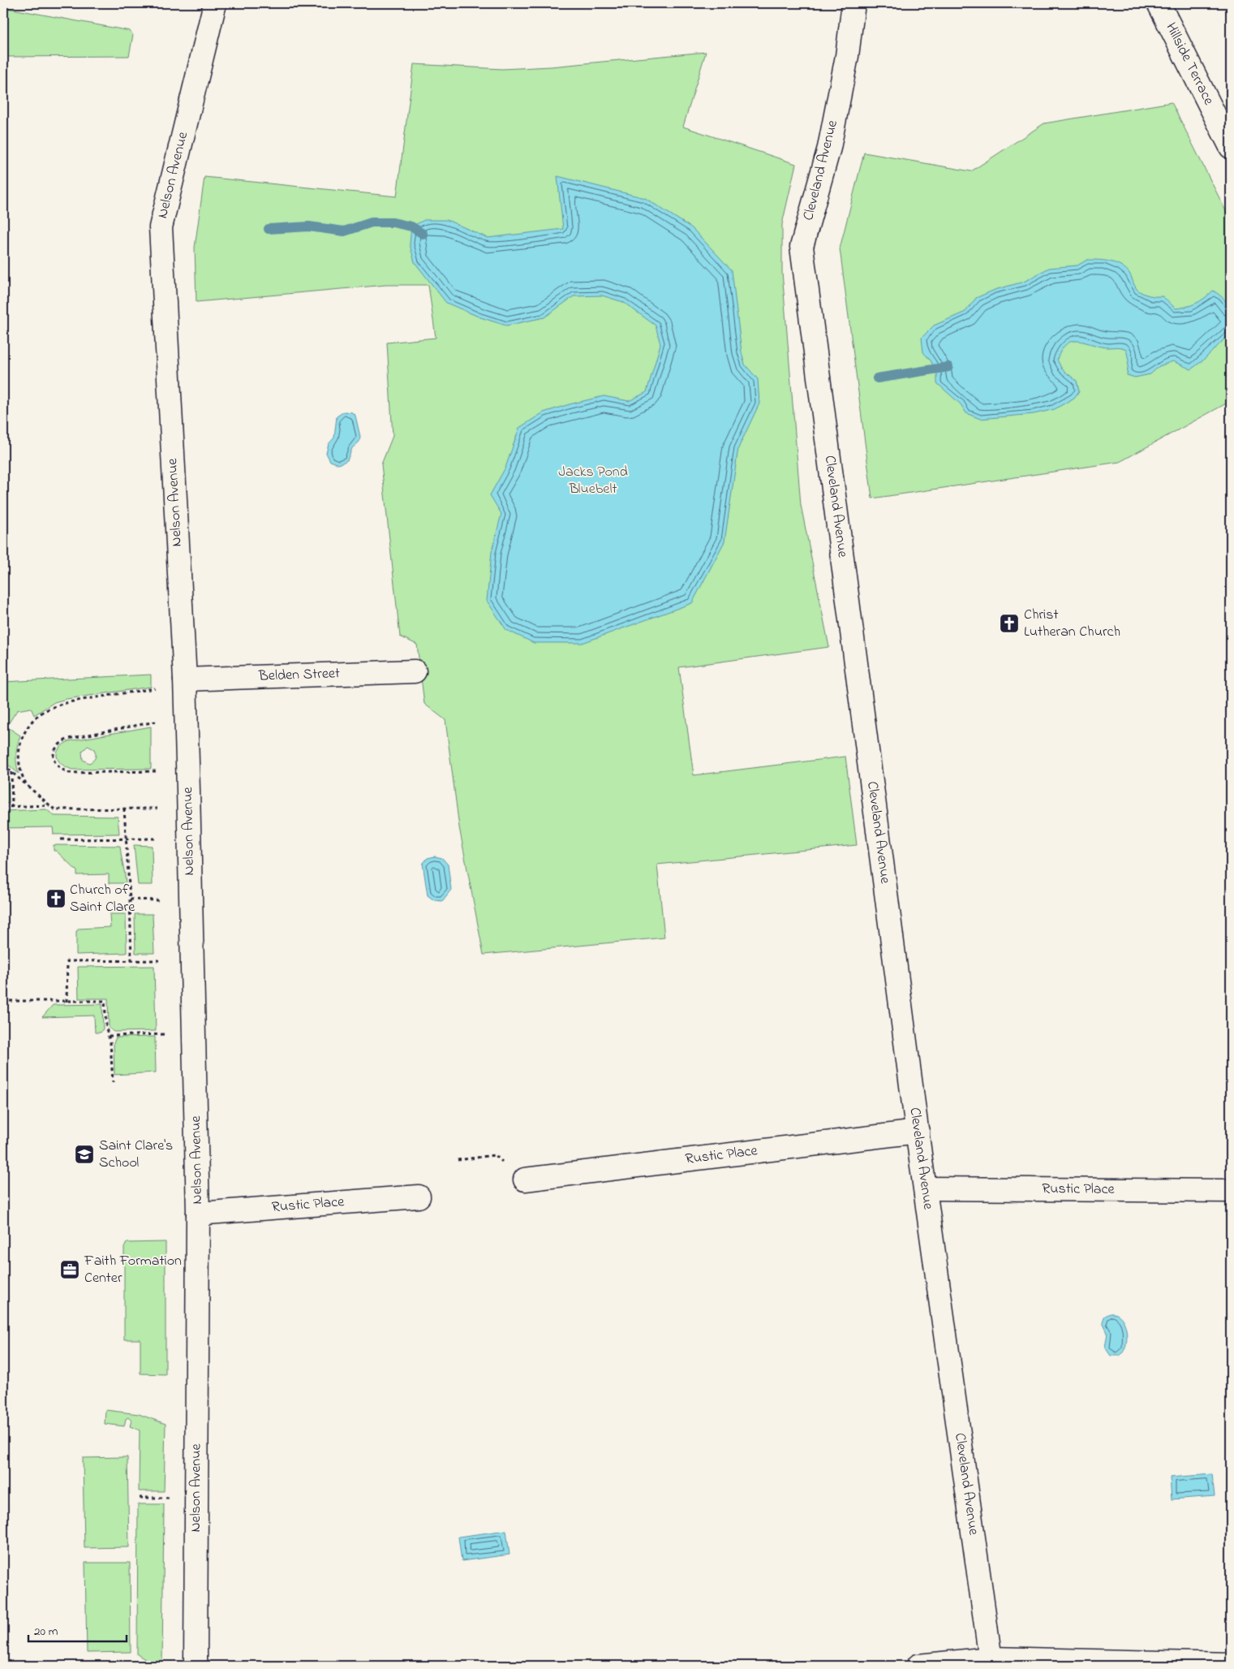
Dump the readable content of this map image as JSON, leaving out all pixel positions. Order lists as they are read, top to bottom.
{
  "streets": {
    "street": [
      "Hillside Terrace",
      "Cleveland Avenue",
      "Nelson Avenue",
      "Belden Street",
      "Rustic Place"
    ]
  },
  "crossings": [
    ["Cleveland Avenue", "Rustic Place"],
    ["Nelson Avenue", "Belden Street"],
    ["Nelson Avenue", "Rustic Place"]
  ],
  "parks": ["Jacks Pond Bluebelt"],
  "places": {
    "church": ["Christ Lutheran Church", "Church of Saint Clare"],
    "school or university": ["Saint Clare's School"],
    "office": ["Faith Formation Center"]
  },
  "scale_bar": "20 m"
}
